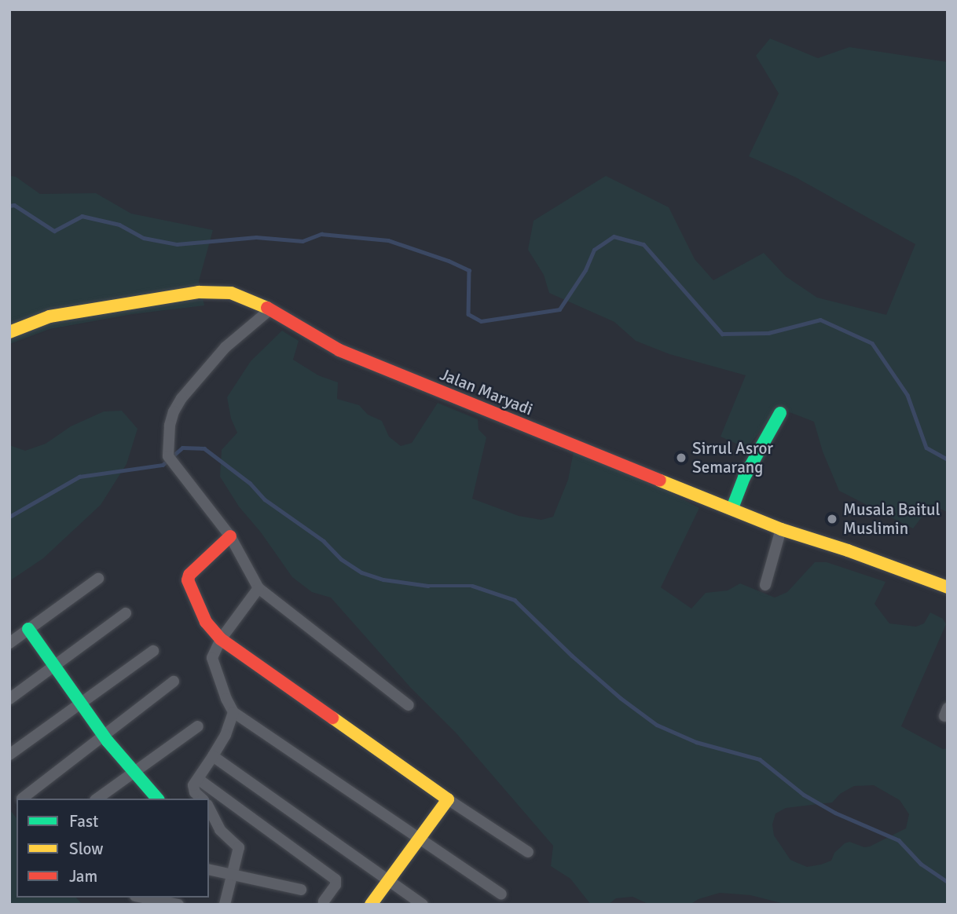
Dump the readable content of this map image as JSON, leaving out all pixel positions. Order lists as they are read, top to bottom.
{
  "streets": {
    "street": ["Jalan Maryadi"]
  },
  "places": ["Sirrul Asror Semarang", "Musala Baitul Muslimin"],
  "legend": ["Fast", "Slow", "Jam"]
}
